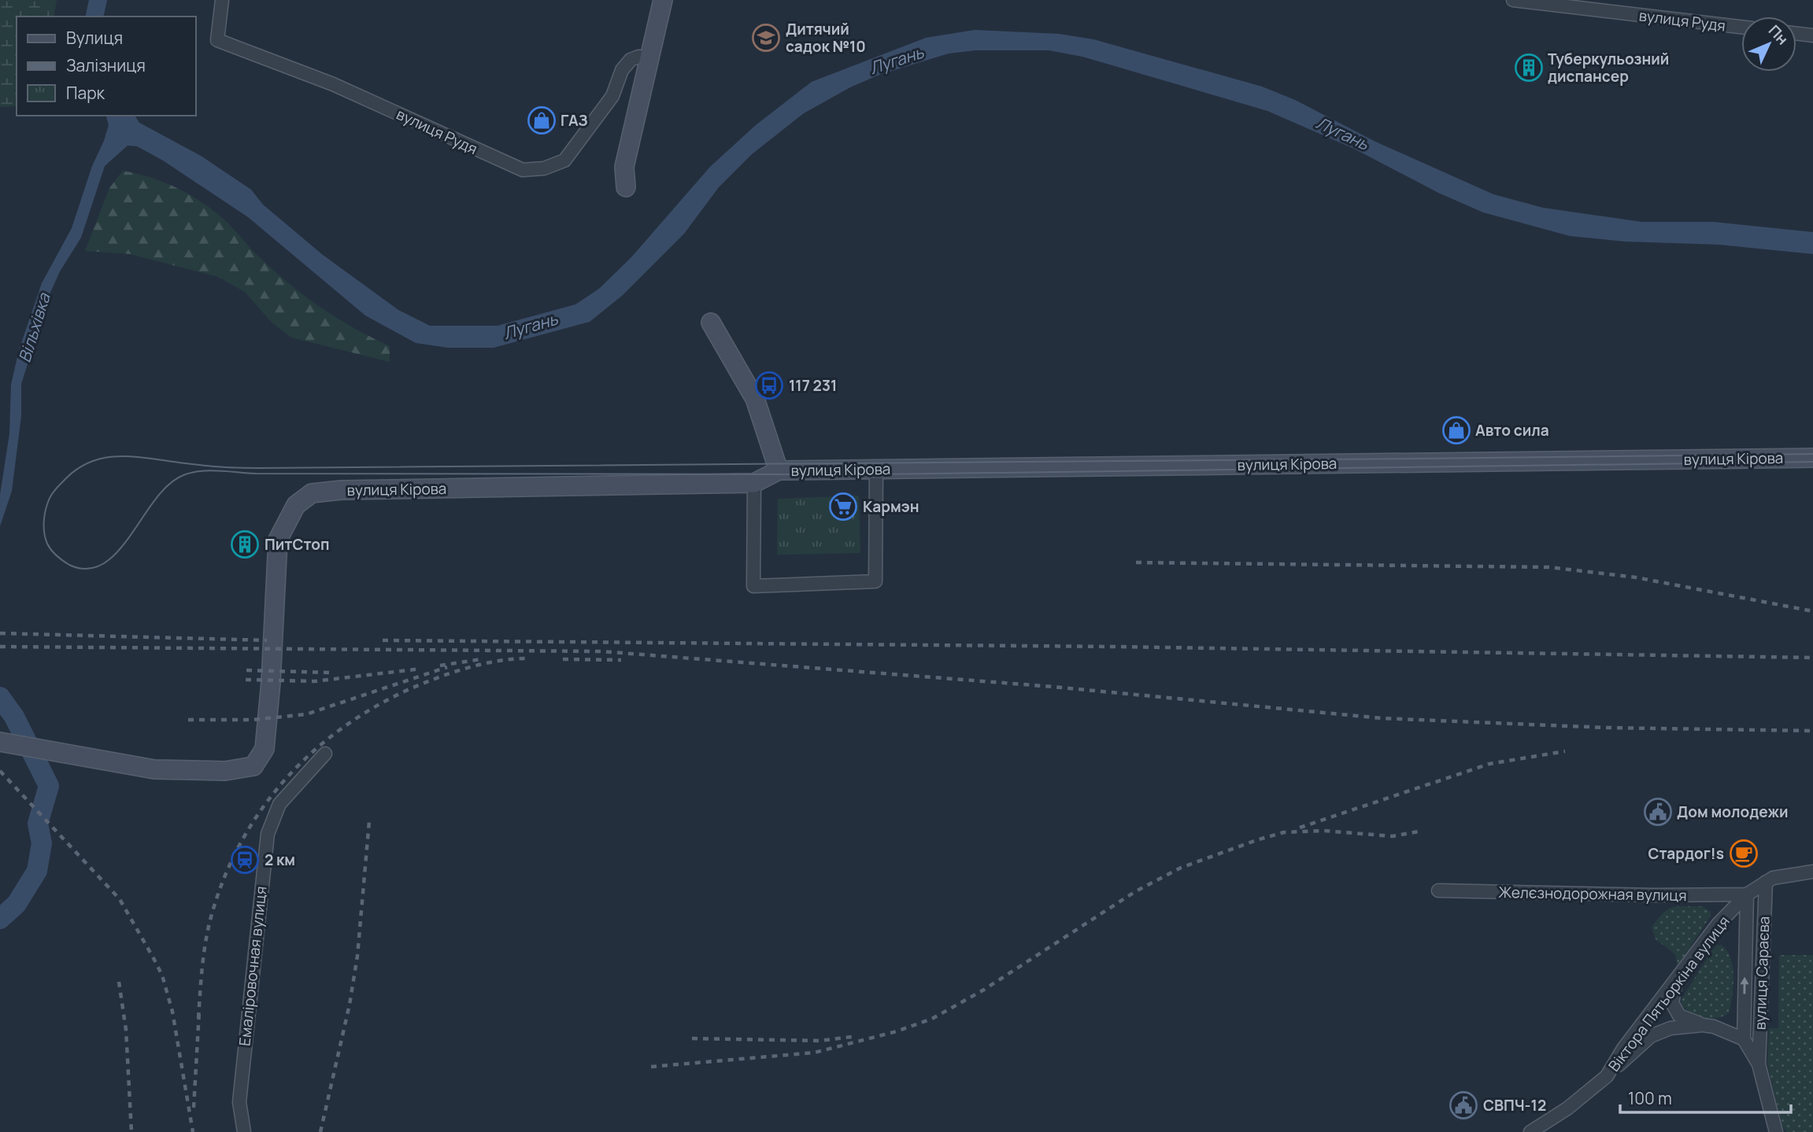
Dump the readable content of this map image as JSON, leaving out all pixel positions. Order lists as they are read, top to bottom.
{
  "streets": {
    "street": [
      "вулиця Рудя",
      "вулиця Кірова",
      "Желєзнодорожная вулиця",
      "Емаліровочная вулиця",
      "вулиця Сараєва",
      "Віктора Пятьоркіна вулиця"
    ]
  },
  "crossings": [
    ["Желєзнодорожная вулиця", "Віктора Пятьоркіна вулиця"],
    ["вулиця Сараєва", "Віктора Пятьоркіна вулиця"]
  ],
  "water": ["Лугань", "Вільхівка"],
  "places": {
    "school or university": ["Дитячий садок №10"],
    "building": ["Туберкульозний диспансер", "ПитСтоп"],
    "shop": ["ГАЗ", "Авто сила"],
    "bus stop": ["117 231"],
    "supermarket": ["Кармэн"],
    "public building": ["Дом молодежи", "СВПЧ-12"],
    "cafe": ["Стардог!s"],
    "station": ["2 км"]
  },
  "legend": ["Вулиця", "Залізниця", "Парк"],
  "scale_bar": "100 m",
  "north": "top right"
}
